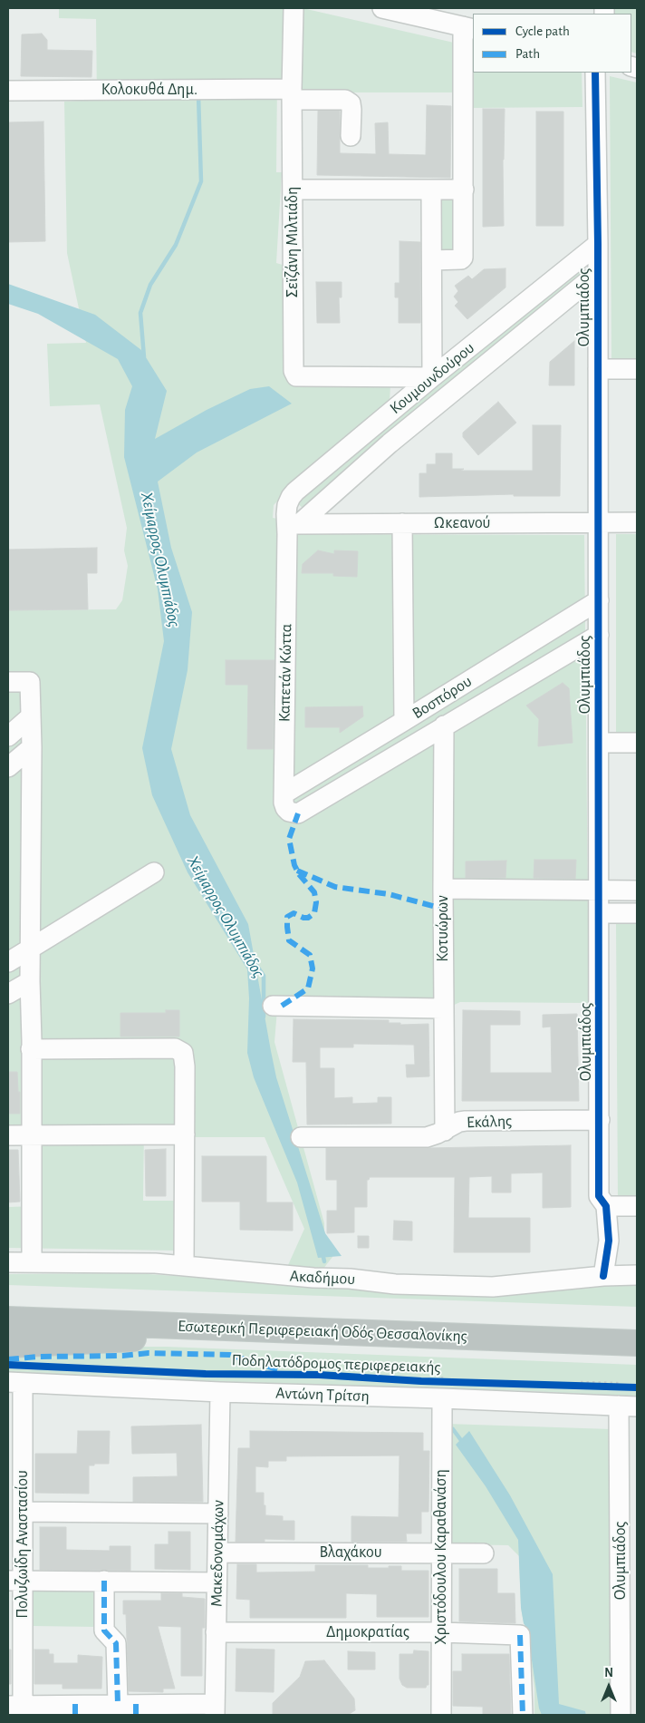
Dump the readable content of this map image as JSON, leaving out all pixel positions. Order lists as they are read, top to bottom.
{
  "streets": {
    "highway": ["Εσωτερική Περιφερειακή Οδός Θεσσαλονίκης"],
    "street": [
      "Κολοκυθά Δημ.",
      "Σεϊζάνη Μιλτιάδη",
      "Ολυμπιάδος",
      "Κουμουνδούρου",
      "Ωκεανού",
      "Καπετάν Κώττα",
      "Βοσπόρου",
      "Κοτυώρων",
      "Εκάλης",
      "Ακαδήμου",
      "Αντώνη Τρίτση",
      "Πολυζωίδη Αναστασίου",
      "Βλαχάκου",
      "Μακεδονομάχων",
      "Χριστόδουλου Καραθανάση",
      "Δημοκρατίας"
    ],
    "cycle path": ["Ποδηλατόδρομος περιφερειακής"]
  },
  "crossings": [
    ["Κολοκυθά Δημ.", "Σεϊζάνη Μιλτιάδη"],
    ["Σεϊζάνη Μιλτιάδη", "Κουμουνδούρου"],
    ["Ολυμπιάδος", "Κουμουνδούρου"],
    ["Ολυμπιάδος", "Ωκεανού"],
    ["Ολυμπιάδος", "Βοσπόρου"],
    ["Ολυμπιάδος", "Εκάλης"],
    ["Ολυμπιάδος", "Ακαδήμου"],
    ["Ολυμπιάδος", "Αντώνη Τρίτση"],
    ["Κουμουνδούρου", "Ωκεανού"],
    ["Κουμουνδούρου", "Καπετάν Κώττα"],
    ["Ωκεανού", "Καπετάν Κώττα"],
    ["Καπετάν Κώττα", "Βοσπόρου"],
    ["Βοσπόρου", "Κοτυώρων"],
    ["Κοτυώρων", "Εκάλης"],
    ["Αντώνη Τρίτση", "Πολυζωίδη Αναστασίου"],
    ["Αντώνη Τρίτση", "Μακεδονομάχων"],
    ["Αντώνη Τρίτση", "Χριστόδουλου Καραθανάση"],
    ["Βλαχάκου", "Μακεδονομάχων"],
    ["Βλαχάκου", "Χριστόδουλου Καραθανάση"],
    ["Μακεδονομάχων", "Δημοκρατίας"],
    ["Χριστόδουλου Καραθανάση", "Δημοκρατίας"]
  ],
  "water": ["Χείμαρρος Ολυμπιάδος"],
  "legend": ["Cycle path", "Path"],
  "north": "top"
}
